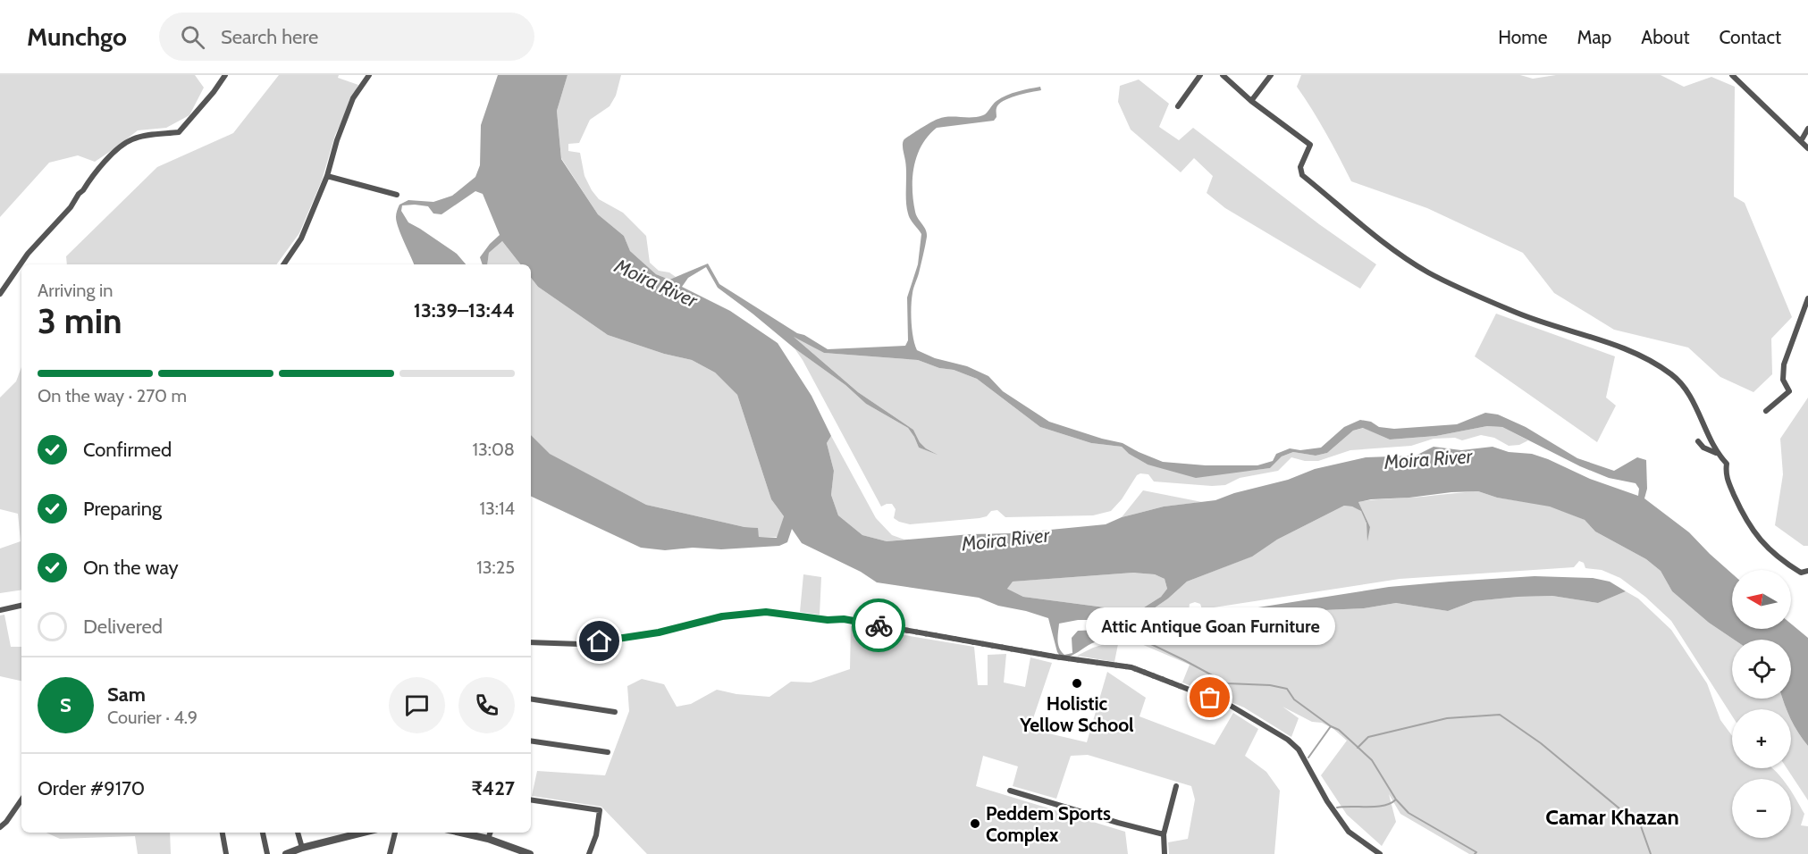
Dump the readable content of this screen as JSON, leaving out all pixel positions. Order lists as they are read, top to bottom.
{
  "districts": ["Camar Khazan"],
  "water": ["Moira River"],
  "places": ["Holistic Yellow School", "Attic Antique Goan Furniture", "Peddem Sports Complex"],
  "north": "left",
  "page": {
    "header": "Munchgo",
    "search": "Search here",
    "nav": [
      "Home",
      "Map",
      "About",
      "Contact"
    ],
    "heading": ["3 min", "Arriving in", "13:39–13:44"],
    "panel": [
      "Sam",
      "Courier · 4.9",
      "Order #9170",
      "₹427"
    ],
    "bar": "On the way · 270 m",
    "list": [
      ["Confirmed", "13:08"],
      ["Preparing", "13:14"],
      ["On the way", "13:25"],
      "Delivered"
    ],
    "map_buttons": ["+", "−"],
    "bubble": "Attic Antique Goan Furniture",
    "round": "S"
  }
}
